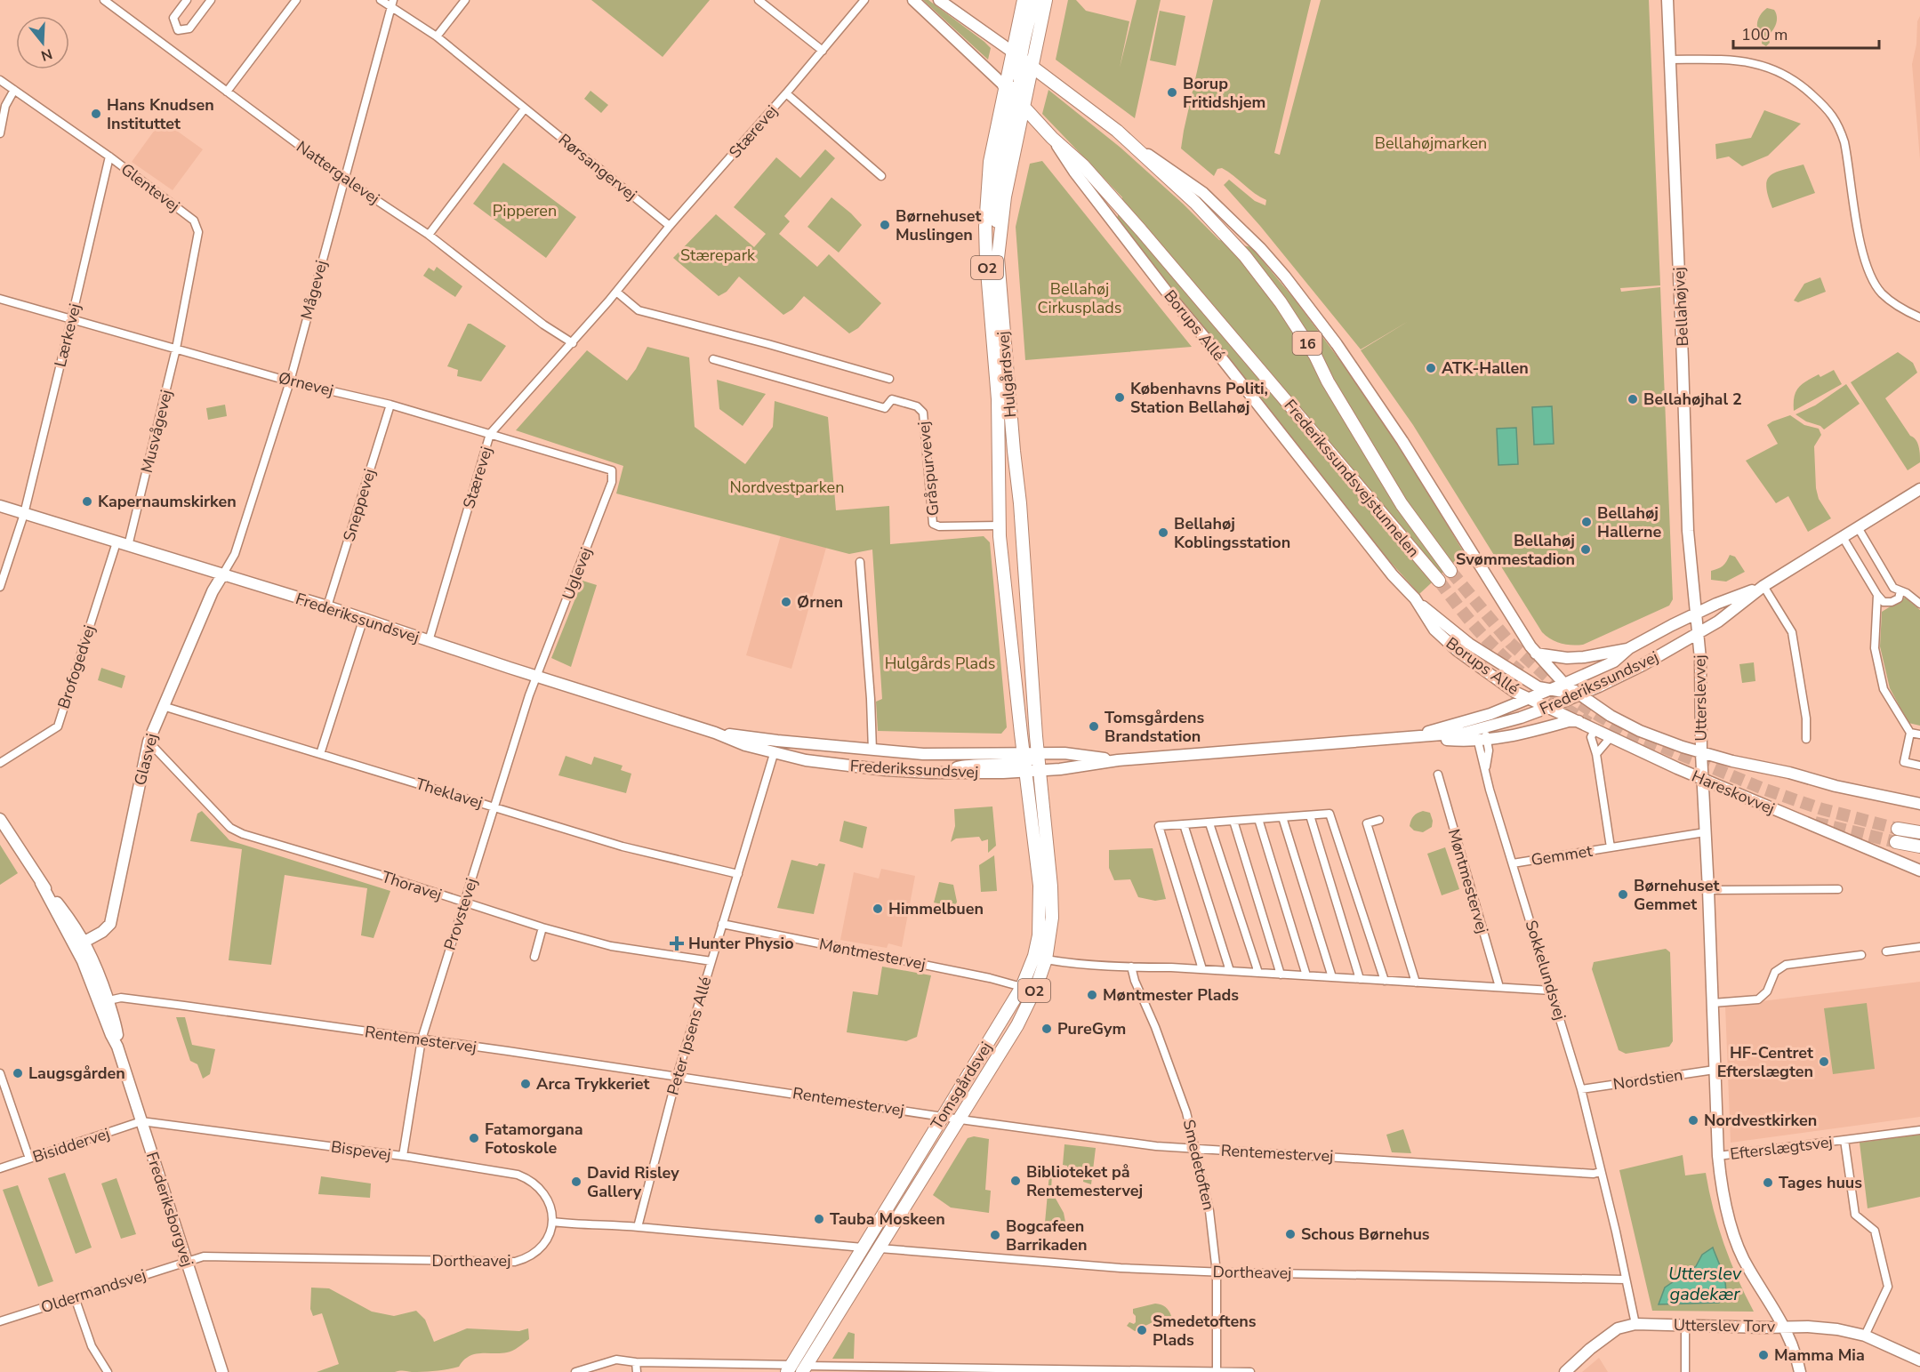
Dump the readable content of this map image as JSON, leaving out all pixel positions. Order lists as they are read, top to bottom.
{
  "streets": {
    "main road": [
      "O2",
      "Borups Allé",
      "16",
      "Hulgårdsvej",
      "Frederikssundsvejstunnelen",
      "Tomsgårdsvej"
    ],
    "street": [
      "Stærevej",
      "Rørsangervej",
      "Nattergalevej",
      "Glentevej",
      "Mågevej",
      "Bellahøjvej",
      "Lærkevej",
      "Ørnevej",
      "Musvågevej",
      "Gråspurvevej",
      "Sneppevej",
      "Uglevej",
      "Frederikssundsvej",
      "Brofogedvej",
      "Utterslevvej",
      "Glasvej",
      "Hareskovvej",
      "Theklavej",
      "Gemmet",
      "Møntmestervej",
      "Thoravej",
      "Provstevej",
      "Sokkelundsvej",
      "Peter Ipsens Allé",
      "Rentemestervej",
      "Nordstien",
      "Bisiddervej",
      "Efterslægtsvej",
      "Bispevej",
      "Smedetoften",
      "Frederiksborgvej",
      "Dortheavej",
      "Oldermandsvej",
      "Utterslev Torv"
    ]
  },
  "crossings": [
    ["Stærevej", "Rørsangervej"],
    ["Stærevej", "Nattergalevej"],
    ["Stærevej", "Ørnevej"],
    ["Stærevej", "Frederikssundsvej"],
    ["Rørsangervej", "Mågevej"],
    ["Nattergalevej", "Mågevej"],
    ["Glentevej", "Lærkevej"],
    ["Glentevej", "Ørnevej"],
    ["Glentevej", "Musvågevej"],
    ["O2", "Hulgårdsvej"],
    ["O2", "Frederikssundsvej"],
    ["O2", "Tomsgårdsvej"],
    ["Mågevej", "Ørnevej"],
    ["Mågevej", "Frederikssundsvej"],
    ["Mågevej", "Glasvej"],
    ["Bellahøjvej", "Frederikssundsvej"],
    ["Bellahøjvej", "Utterslevvej"],
    ["Borups Allé", "Hulgårdsvej"],
    ["Borups Allé", "Frederikssundsvejstunnelen"],
    ["Borups Allé", "Frederikssundsvej"],
    ["Borups Allé", "Hareskovvej"],
    ["Lærkevej", "Ørnevej"],
    ["Lærkevej", "Frederikssundsvej"],
    ["16", "Hulgårdsvej"],
    ["16", "Frederikssundsvejstunnelen"],
    ["Hulgårdsvej", "Gråspurvevej"],
    ["Hulgårdsvej", "Frederikssundsvej"],
    ["Hulgårdsvej", "Tomsgårdsvej"],
    ["Ørnevej", "Musvågevej"],
    ["Ørnevej", "Sneppevej"],
    ["Ørnevej", "Uglevej"],
    ["Musvågevej", "Frederikssundsvej"],
    ["Sneppevej", "Frederikssundsvej"],
    ["Uglevej", "Frederikssundsvej"],
    ["Uglevej", "Provstevej"],
    ["Frederikssundsvej", "Brofogedvej"],
    ["Frederikssundsvej", "Utterslevvej"],
    ["Frederikssundsvej", "Glasvej"],
    ["Frederikssundsvej", "Hareskovvej"],
    ["Frederikssundsvej", "Provstevej"],
    ["Frederikssundsvej", "Sokkelundsvej"],
    ["Frederikssundsvej", "Peter Ipsens Allé"],
    ["Frederikssundsvej", "Tomsgårdsvej"],
    ["Utterslevvej", "Hareskovvej"],
    ["Utterslevvej", "Gemmet"],
    ["Utterslevvej", "Nordstien"],
    ["Utterslevvej", "Efterslægtsvej"],
    ["Utterslevvej", "Utterslev Torv"],
    ["Glasvej", "Theklavej"],
    ["Glasvej", "Thoravej"],
    ["Glasvej", "Frederiksborgvej"],
    ["Hareskovvej", "Gemmet"],
    ["Theklavej", "Provstevej"],
    ["Theklavej", "Peter Ipsens Allé"],
    ["Gemmet", "Sokkelundsvej"],
    ["Møntmestervej", "Peter Ipsens Allé"],
    ["Møntmestervej", "Tomsgårdsvej"],
    ["Thoravej", "Provstevej"],
    ["Thoravej", "Peter Ipsens Allé"],
    ["Provstevej", "Rentemestervej"],
    ["Provstevej", "Bispevej"],
    ["Sokkelundsvej", "Rentemestervej"],
    ["Sokkelundsvej", "Nordstien"],
    ["Peter Ipsens Allé", "Rentemestervej"],
    ["Rentemestervej", "Tomsgårdsvej"],
    ["Rentemestervej", "Smedetoften"],
    ["Rentemestervej", "Frederiksborgvej"],
    ["Tomsgårdsvej", "Dortheavej"],
    ["Bisiddervej", "Bispevej"],
    ["Bisiddervej", "Frederiksborgvej"],
    ["Efterslægtsvej", "Utterslev Torv"],
    ["Bispevej", "Frederiksborgvej"],
    ["Bispevej", "Dortheavej"],
    ["Smedetoften", "Dortheavej"],
    ["Frederiksborgvej", "Dortheavej"],
    ["Frederiksborgvej", "Oldermandsvej"],
    ["Dortheavej", "Oldermandsvej"]
  ],
  "water": ["Utterslev gadekær"],
  "parks": [
    "Bellahøjmarken",
    "Pipperen",
    "Stærepark",
    "Bellahøj Cirkusplads",
    "Nordvestparken",
    "Hulgårds Plads"
  ],
  "places": {
    "other": [
      "Borup Fritidshjem",
      "Hans Knudsen Instituttet",
      "Børnehuset Muslingen",
      "ATK-Hallen",
      "Københavns Politi, Station Bellahøj",
      "Bellahøjhal 2",
      "Kapernaumskirken",
      "Bellahøj Hallerne",
      "Bellahøj Koblingsstation",
      "Bellahøj Svømmestadion",
      "Ørnen",
      "Tomsgårdens Brandstation",
      "Børnehuset Gemmet",
      "Himmelbuen",
      "Møntmester Plads",
      "PureGym",
      "HF-Centret Efterslægten",
      "Laugsgården",
      "Arca Trykkeriet",
      "Nordvestkirken",
      "Fatamorgana Fotoskole",
      "Biblioteket på Rentemestervej",
      "David Risley Gallery",
      "Tages huus",
      "Tauba Moskeen",
      "Schous Børnehus",
      "Bogcafeen Barrikaden",
      "Smedetoftens Plads",
      "Mamma Mia"
    ],
    "health": ["Hunter Physio"]
  },
  "scale_bar": "100 m",
  "north": "bottom"
}
